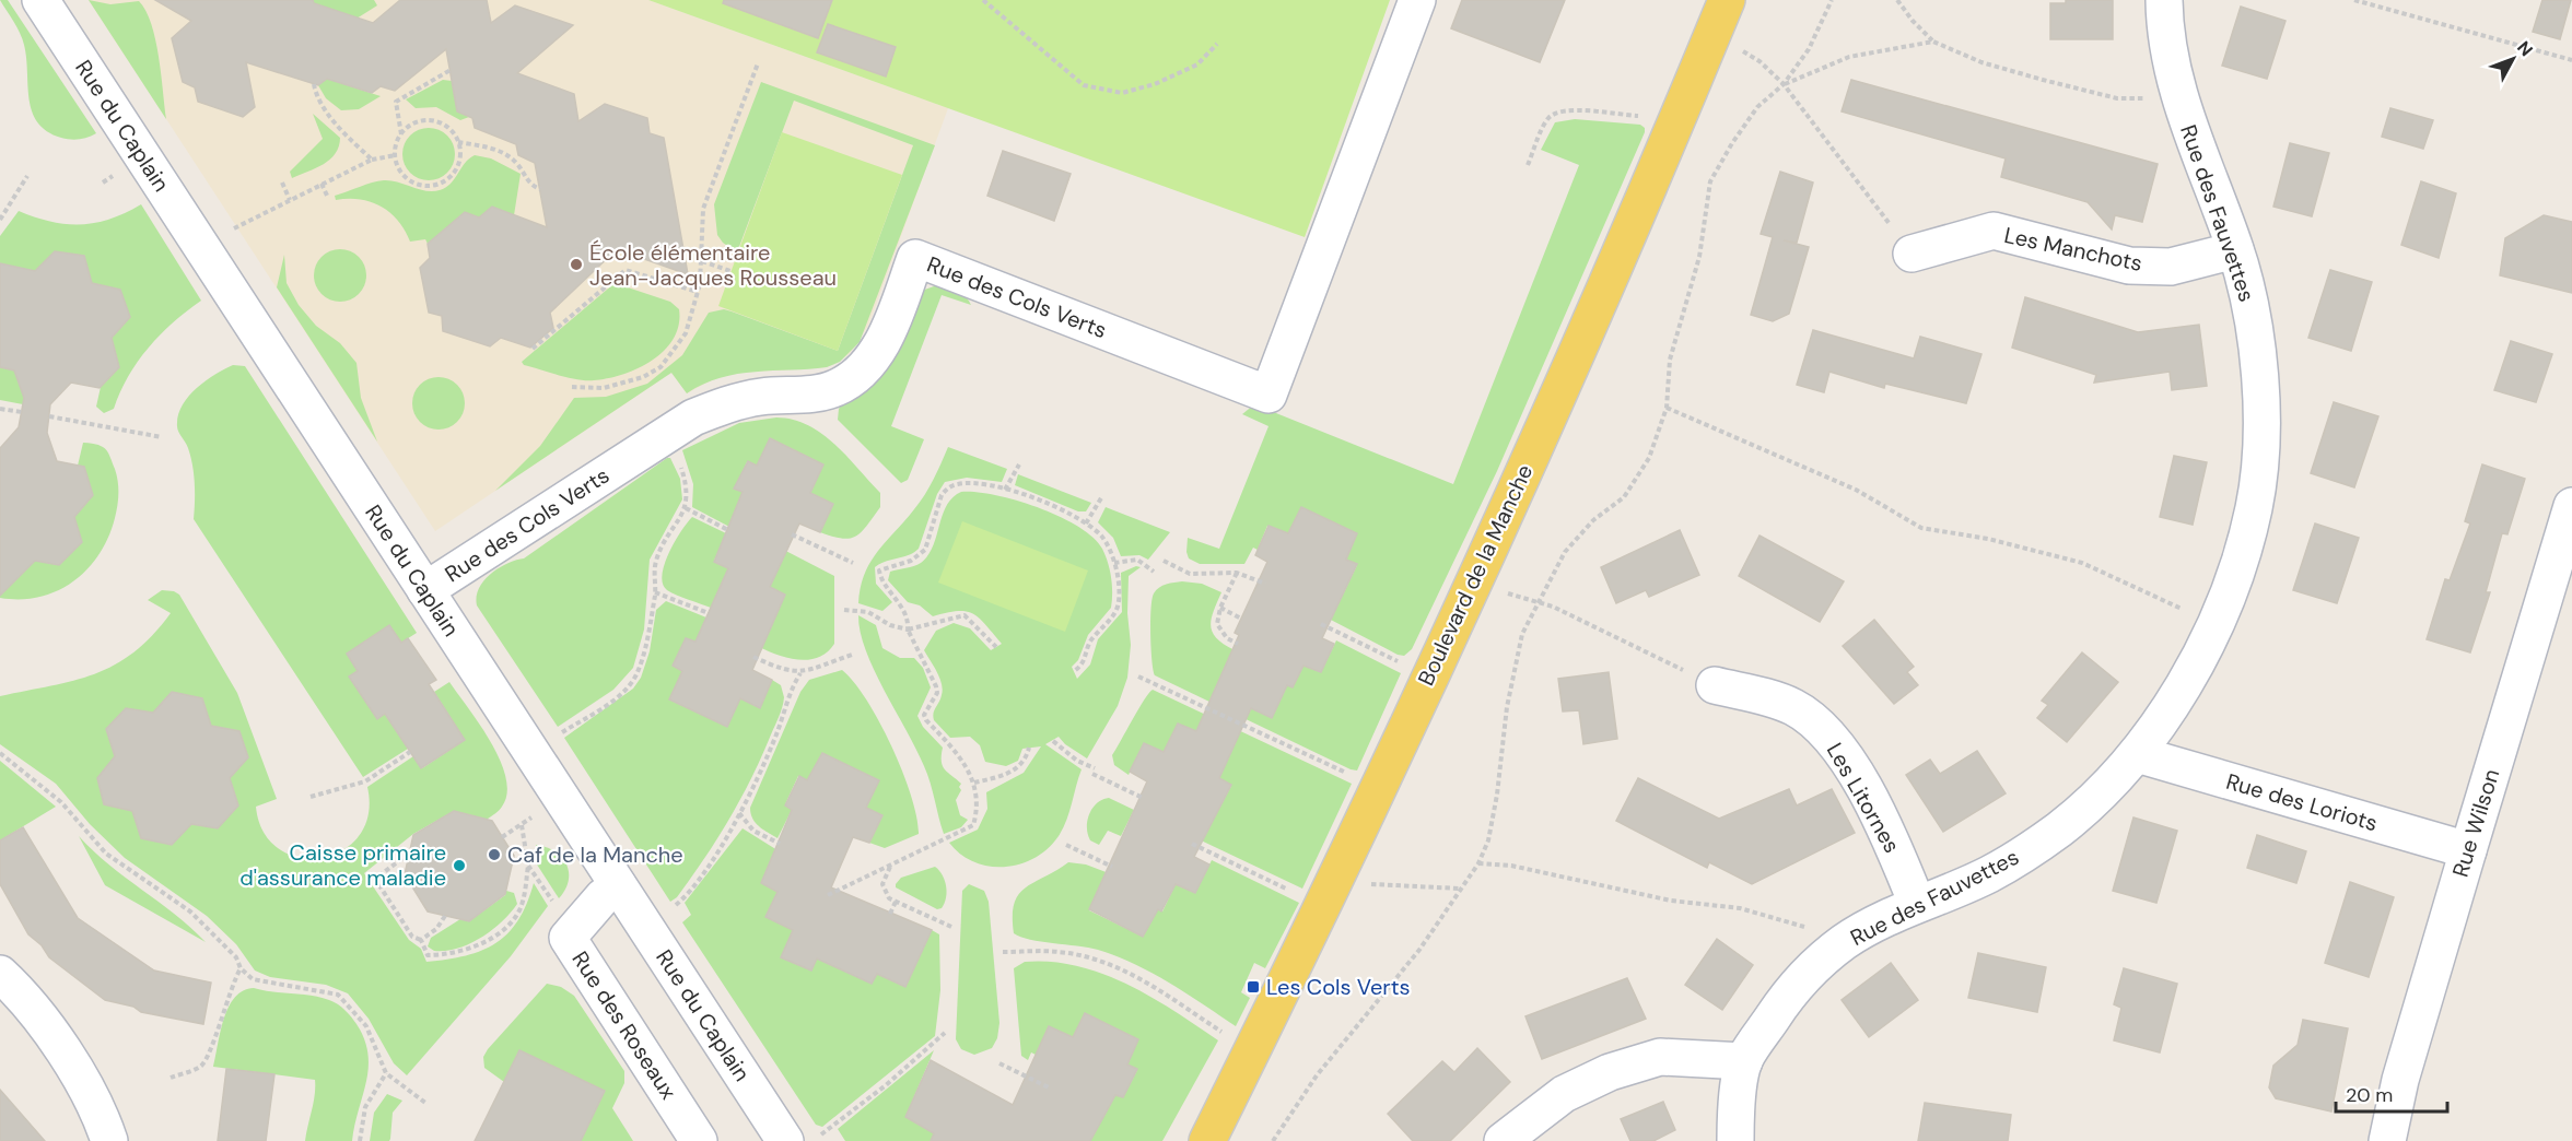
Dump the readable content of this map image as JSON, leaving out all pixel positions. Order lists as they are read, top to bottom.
{
  "streets": {
    "main road": ["Boulevard de la Manche"],
    "street": [
      "Rue du Caplain",
      "Rue des Fauvettes",
      "Les Manchots",
      "Rue des Cols Verts",
      "Les Litornes",
      "Rue des Loriots",
      "Rue Wilson",
      "Rue des Roseaux"
    ]
  },
  "crossings": [
    ["Rue du Caplain", "Rue des Cols Verts"],
    ["Rue du Caplain", "Rue des Roseaux"],
    ["Rue des Fauvettes", "Les Manchots"],
    ["Rue des Fauvettes", "Les Litornes"],
    ["Rue des Fauvettes", "Rue des Loriots"],
    ["Rue des Loriots", "Rue Wilson"]
  ],
  "places": {
    "other": ["École élémentaire Jean-Jacques Rousseau", "Caf de la Manche", "Caisse primaire d'assurance maladie"],
    "transit": ["Les Cols Verts"]
  },
  "scale_bar": "20 m",
  "north": "top right"
}
